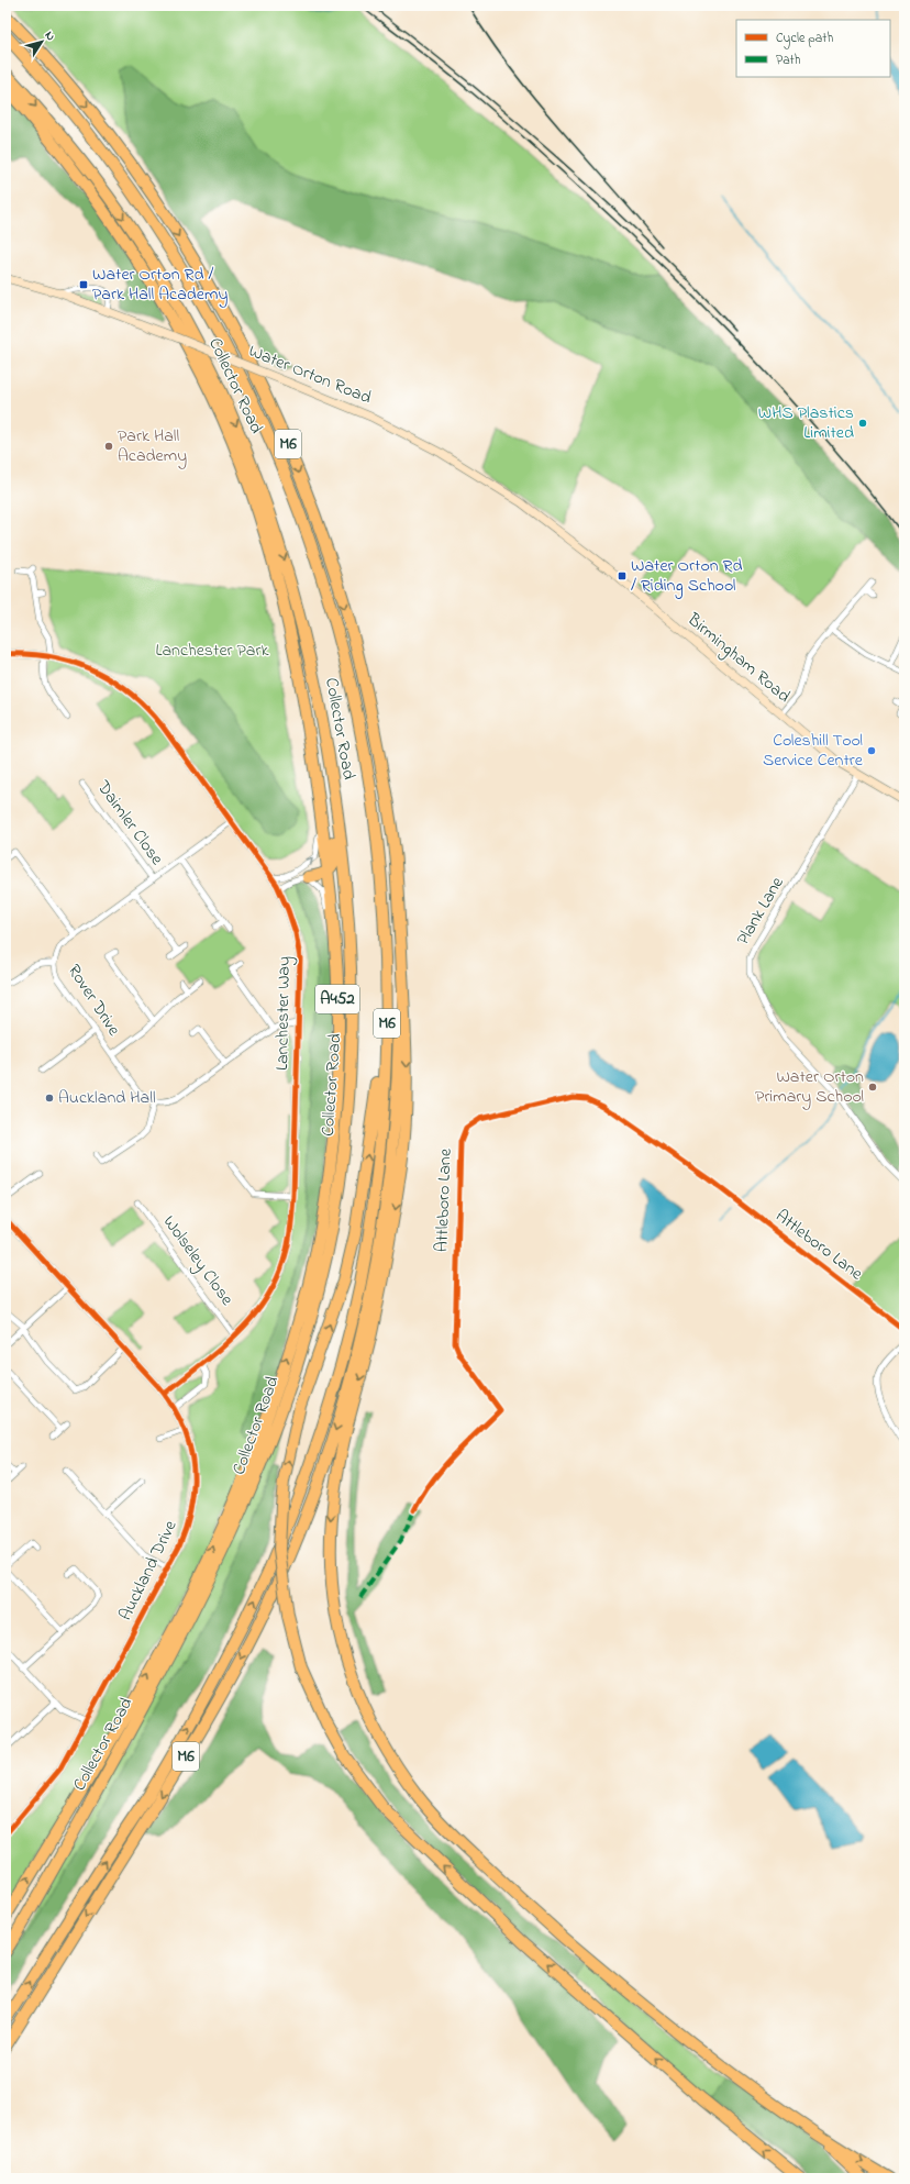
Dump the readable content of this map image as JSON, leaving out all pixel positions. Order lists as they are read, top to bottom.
{
  "streets": {
    "highway": ["Collector Road", "M6", "A452"],
    "street": [
      "Water Orton Road",
      "Birmingham Road",
      "Daimler Close",
      "Plank Lane",
      "Rover Drive",
      "Lanchester Way",
      "Attleboro Lane",
      "Wolseley Close",
      "Auckland Drive"
    ]
  },
  "crossings": [
    ["Water Orton Road", "Birmingham Road"],
    ["Birmingham Road", "Plank Lane"],
    ["Daimler Close", "Rover Drive"],
    ["Rover Drive", "Lanchester Way"],
    ["Lanchester Way", "Wolseley Close"],
    ["Lanchester Way", "Auckland Drive"]
  ],
  "parks": ["Lanchester Park"],
  "places": {
    "transit": ["Water Orton Rd / Park Hall Academy", "Water Orton Rd / Riding School"],
    "other": [
      "WHS Plastics Limited",
      "Park Hall Academy",
      "Coleshill Tool Service Centre",
      "Water Orton Primary School",
      "Auckland Hall"
    ]
  },
  "legend": ["Cycle path", "Path"],
  "north": "top right"
}
